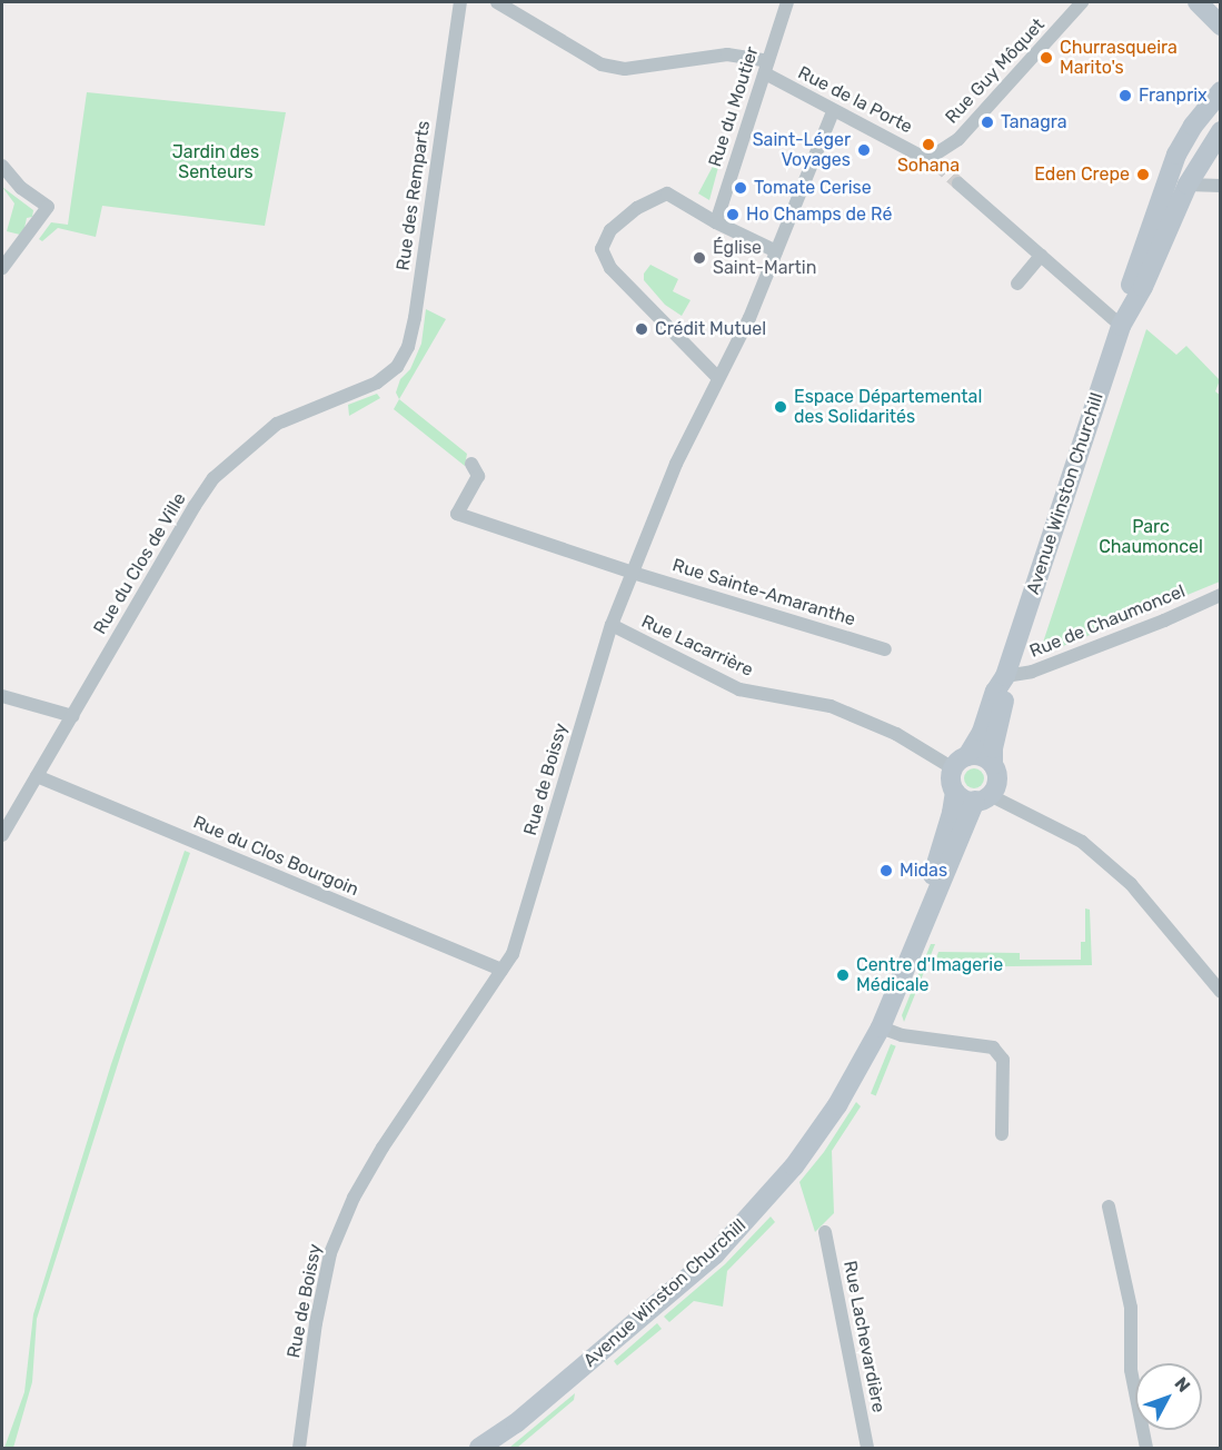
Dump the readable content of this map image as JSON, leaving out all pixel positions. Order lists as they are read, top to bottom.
{
  "streets": {
    "street": [
      "Rue Guy Môquet",
      "Rue de la Porte",
      "Rue du Moutier",
      "Rue des Remparts",
      "Avenue Winston Churchill",
      "Rue du Clos de Ville",
      "Rue Sainte-Amaranthe",
      "Rue de Chaumoncel",
      "Rue Lacarrière",
      "Rue de Boissy",
      "Rue du Clos Bourgoin",
      "Rue Lachevardière"
    ]
  },
  "crossings": [
    ["Rue Guy Môquet", "Rue de la Porte"],
    ["Rue de la Porte", "Rue du Moutier"],
    ["Rue de la Porte", "Rue de Boissy"],
    ["Rue des Remparts", "Rue du Clos de Ville"],
    ["Avenue Winston Churchill", "Rue de Chaumoncel"],
    ["Avenue Winston Churchill", "Rue Lacarrière"],
    ["Rue du Clos de Ville", "Rue du Clos Bourgoin"],
    ["Rue Sainte-Amaranthe", "Rue de Boissy"],
    ["Rue Lacarrière", "Rue de Boissy"],
    ["Rue de Boissy", "Rue du Clos Bourgoin"]
  ],
  "parks": ["Jardin des Senteurs", "Parc Chaumoncel"],
  "places": [
    "Churrasqueira Marito's",
    "Franprix",
    "Tanagra",
    "Sohana",
    "Saint-Léger Voyages",
    "Eden Crepe",
    "Tomate Cerise",
    "Ho Champs de Ré",
    "Église Saint-Martin",
    "Crédit Mutuel",
    "Espace Départemental des Solidarités",
    "Midas",
    "Centre d'Imagerie Médicale"
  ],
  "north": "top right"
}
